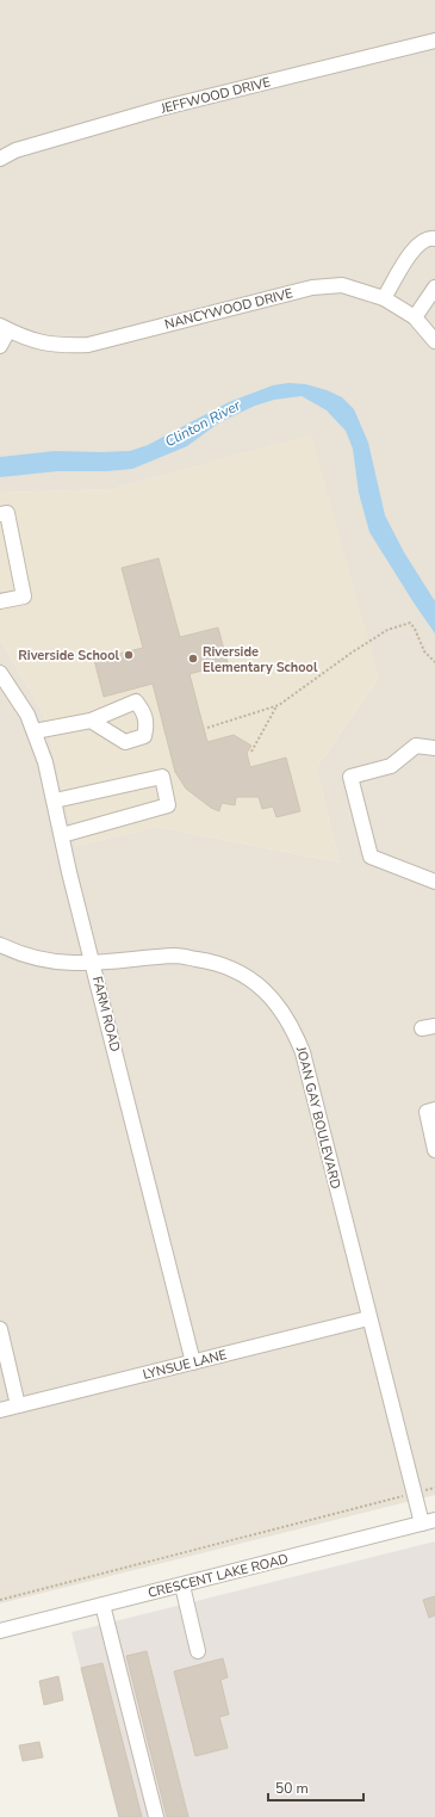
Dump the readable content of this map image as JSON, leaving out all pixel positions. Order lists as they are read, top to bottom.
{
  "streets": {
    "street": [
      "JEFFWOOD DRIVE",
      "NANCYWOOD DRIVE",
      "FARM ROAD",
      "JOAN GAY BOULEVARD",
      "LYNSUE LANE",
      "CRESCENT LAKE ROAD"
    ]
  },
  "crossings": [
    ["FARM ROAD", "JOAN GAY BOULEVARD"],
    ["FARM ROAD", "LYNSUE LANE"],
    ["JOAN GAY BOULEVARD", "LYNSUE LANE"],
    ["JOAN GAY BOULEVARD", "CRESCENT LAKE ROAD"]
  ],
  "water": ["Clinton River"],
  "places": ["Riverside School", "Riverside Elementary School"],
  "scale_bar": "50 m"
}
